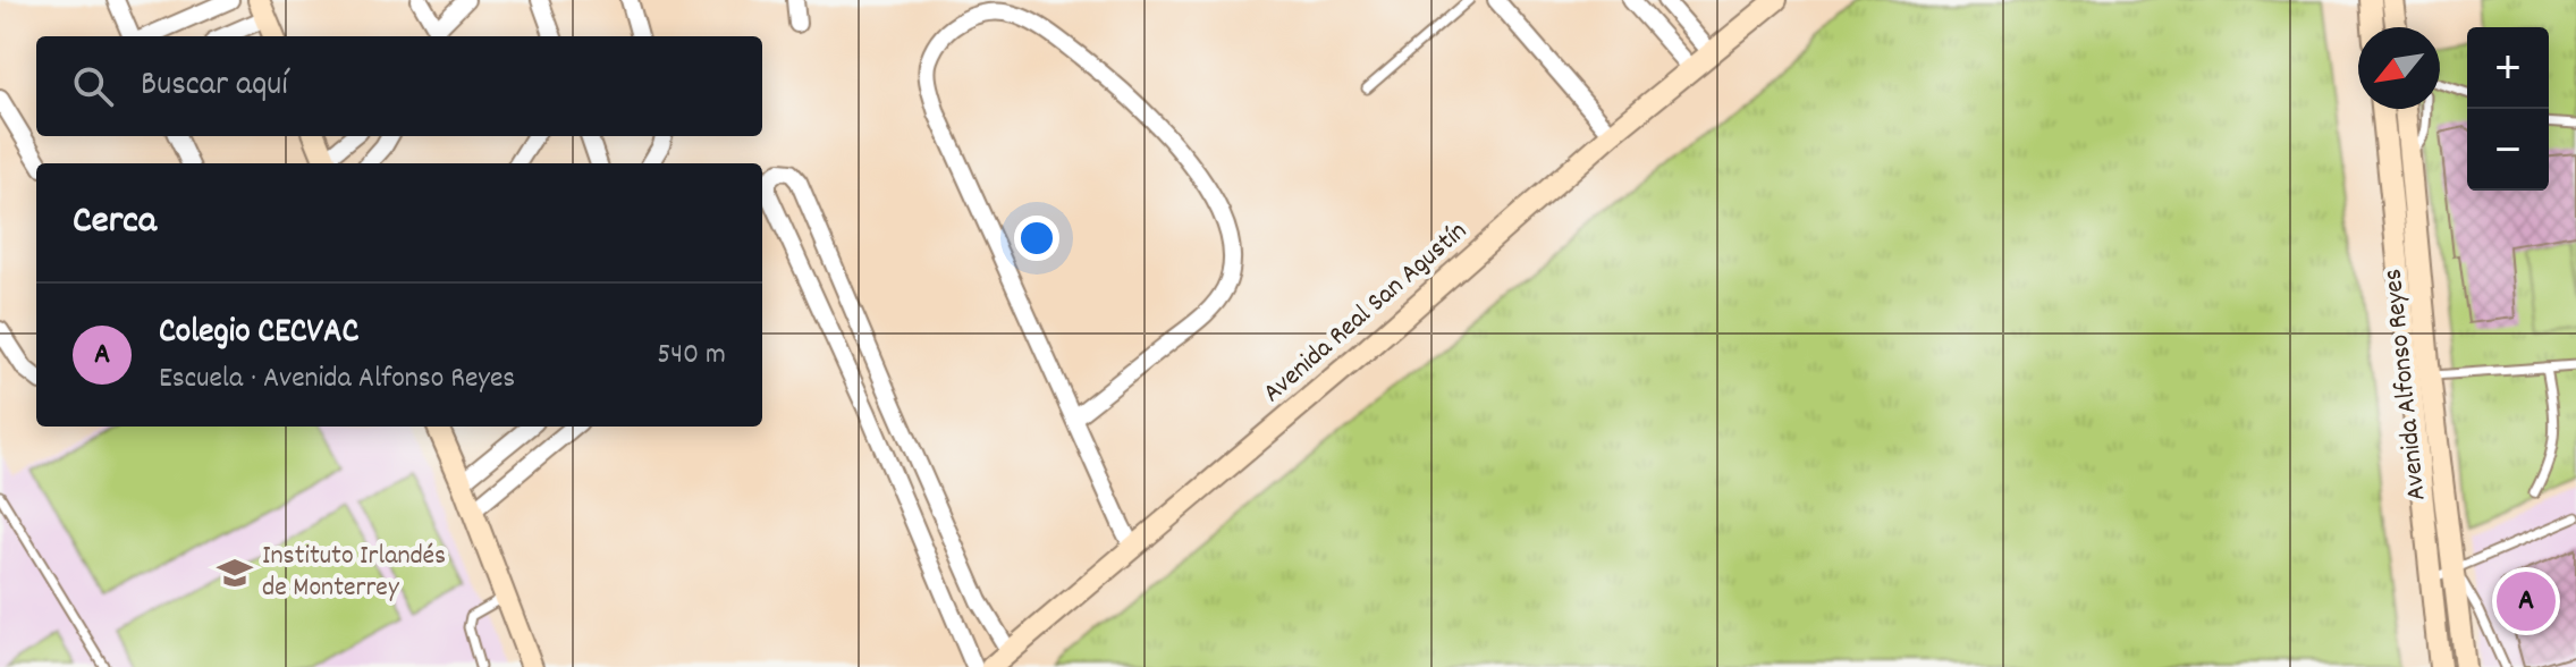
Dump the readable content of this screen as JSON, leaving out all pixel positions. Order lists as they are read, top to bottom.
{
  "streets": {
    "main road": ["Avenida Real San Agustín", "Avenida Alfonso Reyes"]
  },
  "places": {
    "school or university": ["Instituto Irlandés de Monterrey"]
  },
  "north": "bottom left",
  "page": {
    "map_buttons": ["+", "−"],
    "search": "Buscar aquí",
    "heading": "Cerca",
    "list": [
      {
        "mark": "A",
        "name": "Colegio CECVAC",
        "note": "Escuela · Avenida Alfonso Reyes",
        "value": "540 m"
      }
    ],
    "pins": "A"
  }
}
